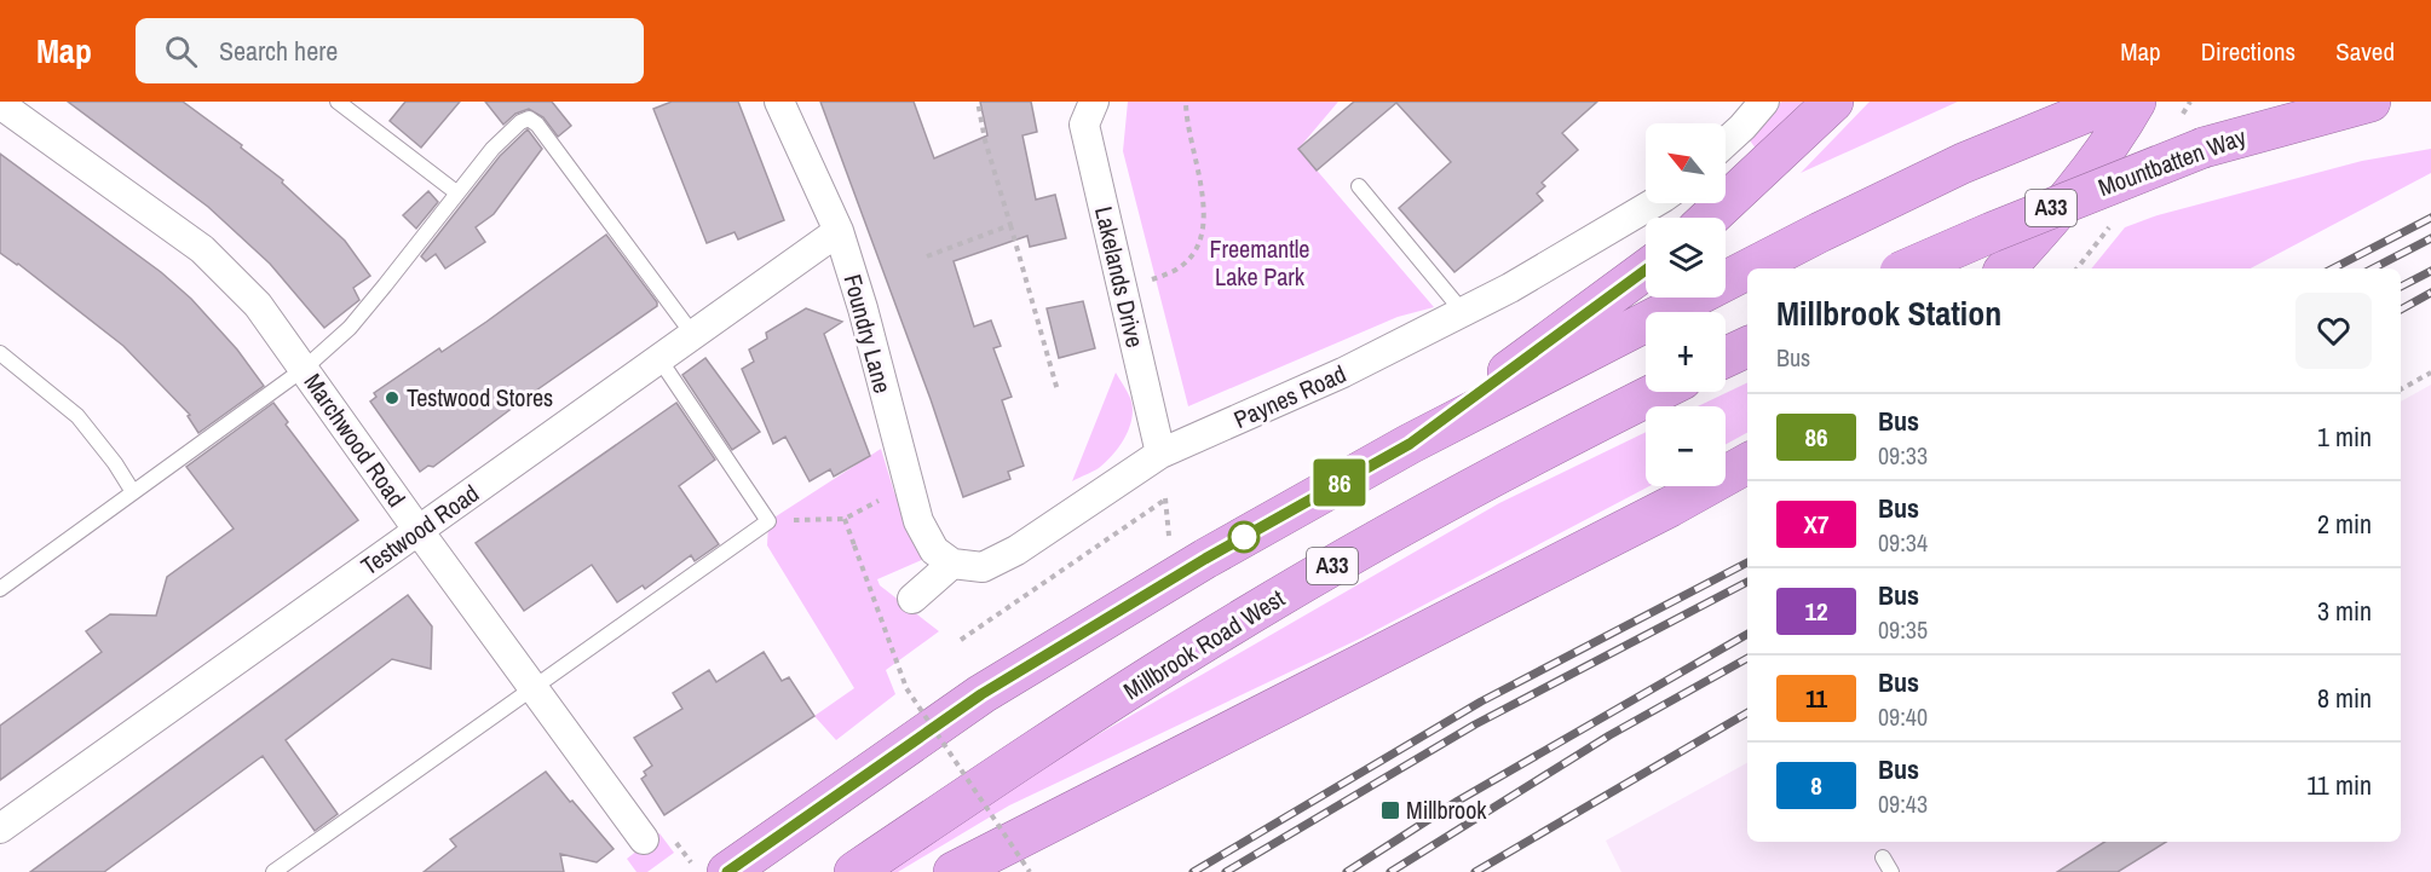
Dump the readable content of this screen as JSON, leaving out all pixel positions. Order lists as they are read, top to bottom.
{
  "streets": {
    "highway": ["Mountbatten Way", "A33", "Millbrook Road West"],
    "street": [
      "Lakelands Drive",
      "Foundry Lane",
      "Paynes Road",
      "Marchwood Road",
      "Testwood Road"
    ]
  },
  "crossings": [
    ["Lakelands Drive", "Paynes Road"],
    ["Foundry Lane", "Paynes Road"],
    ["Foundry Lane", "Testwood Road"],
    ["Marchwood Road", "Testwood Road"]
  ],
  "parks": ["Freemantle Lake Park"],
  "places": {
    "other": ["Testwood Stores"],
    "transit": ["Millbrook"]
  },
  "lines": ["bus line 86"],
  "north": "top left",
  "page": {
    "header": "Map",
    "search": "Search here",
    "nav": ["Map", "Directions", "Saved"],
    "on_map": "86",
    "map_buttons": ["+", "−"],
    "heading": ["Millbrook Station", "Bus"],
    "list": [
      {
        "mark": "86",
        "name": "Bus",
        "note": "09:33",
        "value": "1 min"
      },
      {
        "mark": "X7",
        "name": "Bus",
        "note": "09:34",
        "value": "2 min"
      },
      {
        "mark": "12",
        "name": "Bus",
        "note": "09:35",
        "value": "3 min"
      },
      {
        "mark": "11",
        "name": "Bus",
        "note": "09:40",
        "value": "8 min"
      },
      {
        "mark": "8",
        "name": "Bus",
        "note": "09:43",
        "value": "11 min"
      }
    ]
  }
}
